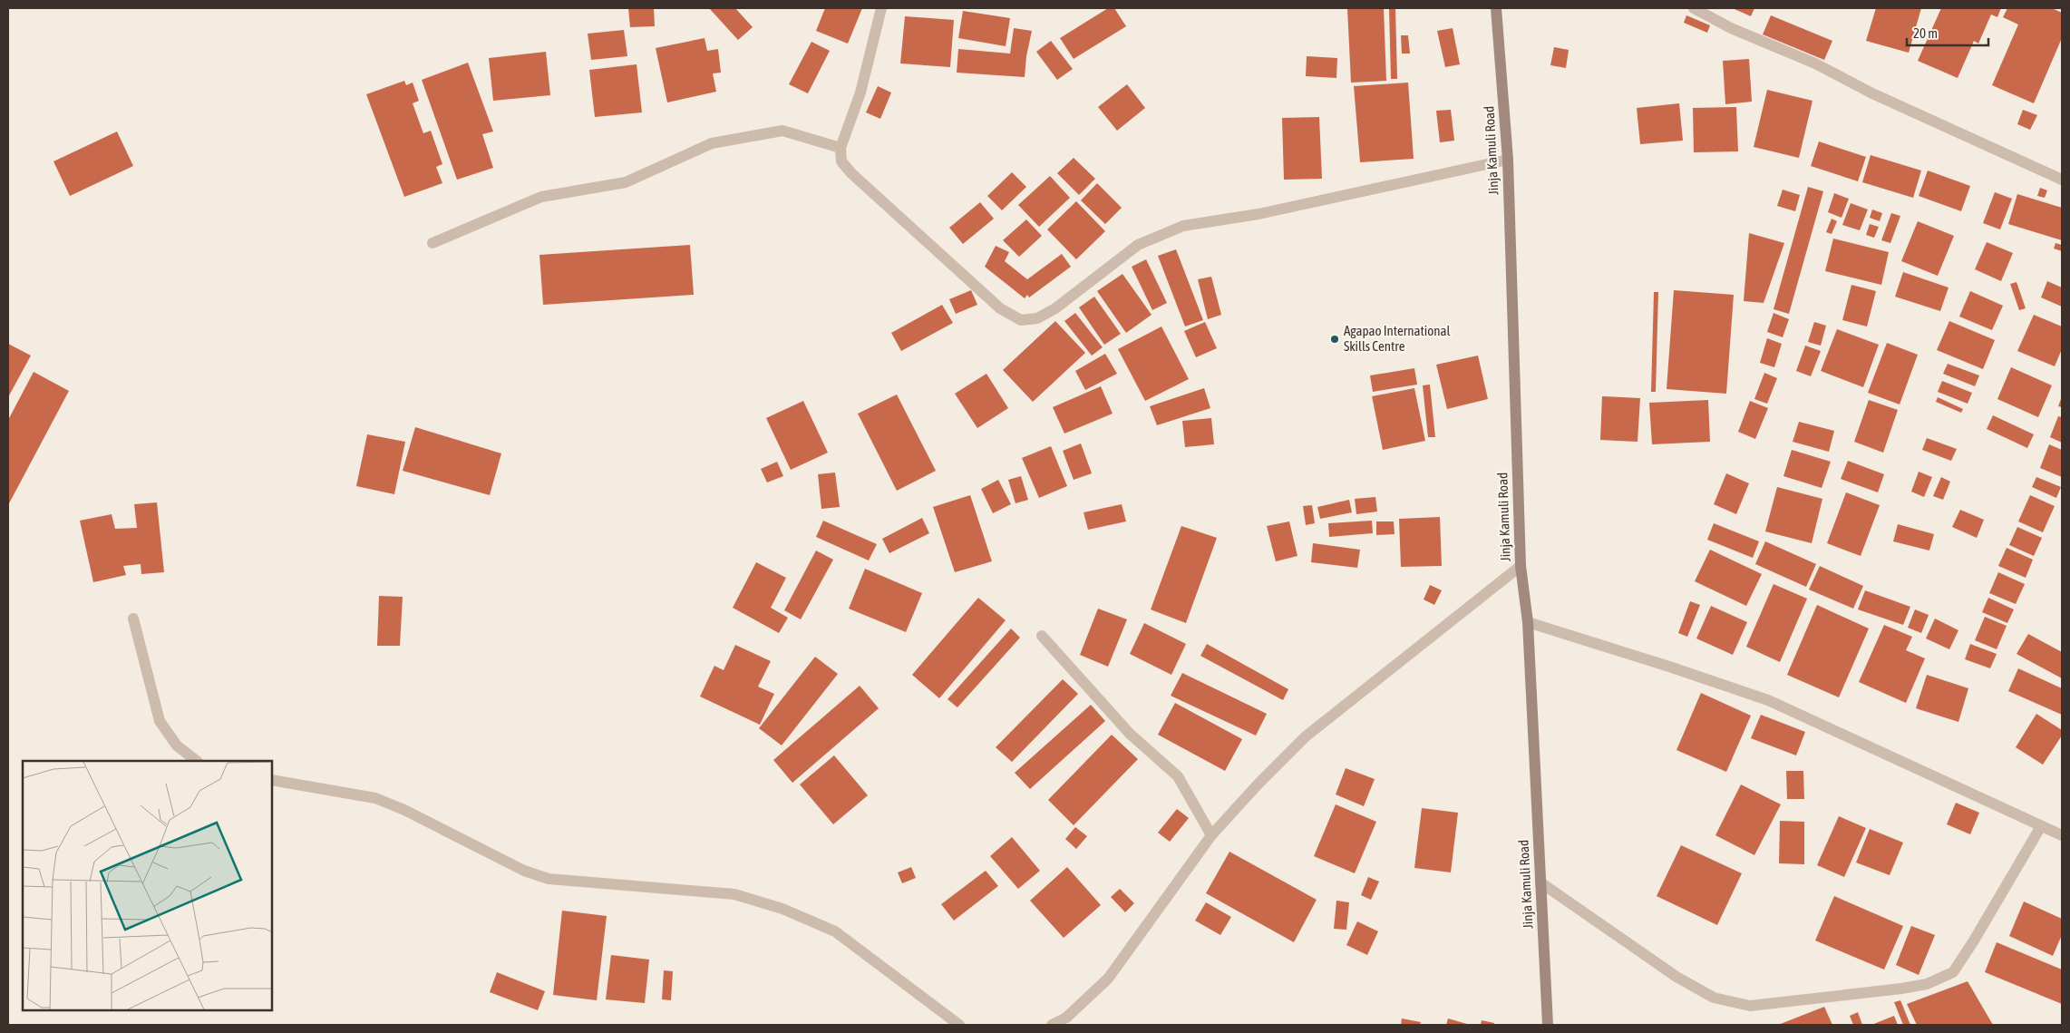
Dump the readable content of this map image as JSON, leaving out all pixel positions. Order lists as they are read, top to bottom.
{
  "streets": {
    "main road": ["Jinja Kamuli Road"]
  },
  "places": ["Agapao International Skills Centre"],
  "scale_bar": "20 m"
}
